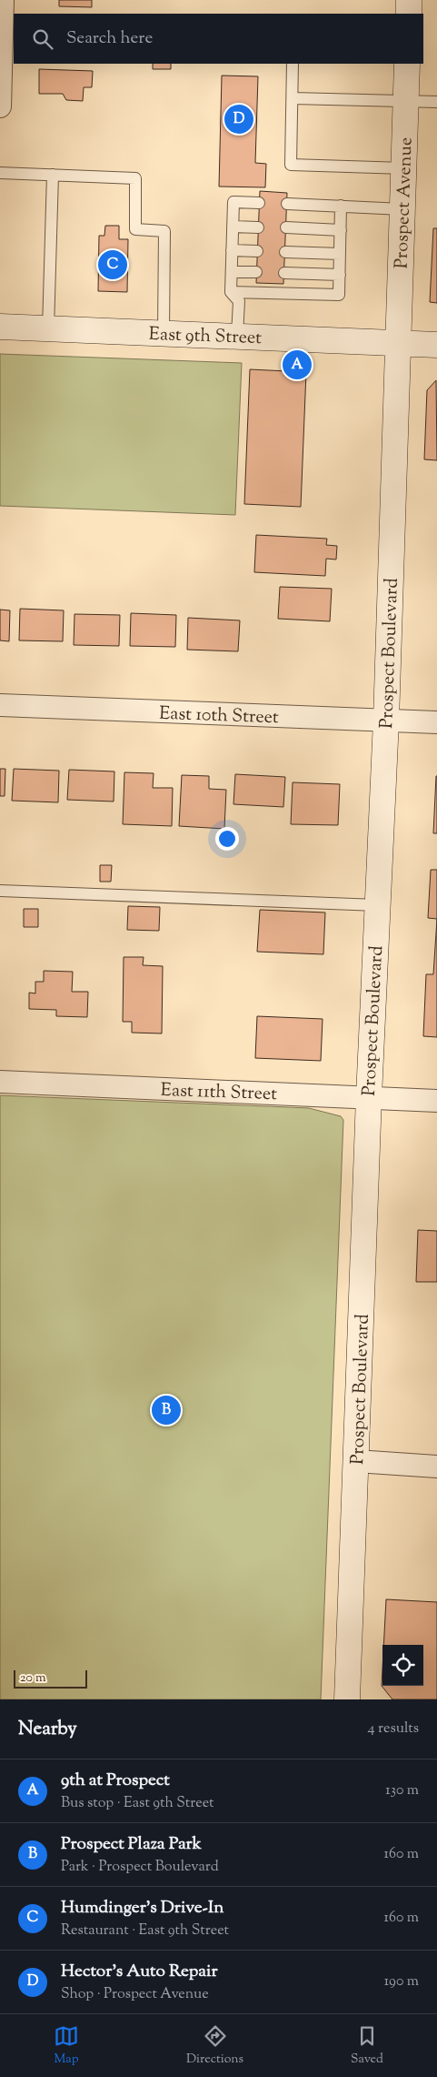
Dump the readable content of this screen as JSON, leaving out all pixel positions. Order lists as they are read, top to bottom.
{
  "streets": {
    "main road": ["Prospect Avenue", "East 9th Street", "Prospect Boulevard"],
    "street": ["East 10th Street", "East 11th Street"]
  },
  "crossings": [
    ["Prospect Avenue", "East 9th Street"],
    ["Prospect Avenue", "Prospect Boulevard"],
    ["East 9th Street", "Prospect Boulevard"],
    ["Prospect Boulevard", "East 10th Street"],
    ["Prospect Boulevard", "East 11th Street"]
  ],
  "scale_bar": "20 m",
  "page": {
    "search": "Search here",
    "pins": [
      "D",
      "C",
      "A",
      "B"
    ],
    "scale": "20 m",
    "heading": ["Nearby", "4 results"],
    "list": [
      {
        "mark": "A",
        "name": "9th at Prospect",
        "note": "Bus stop · East 9th Street",
        "value": "130 m"
      },
      {
        "mark": "B",
        "name": "Prospect Plaza Park",
        "note": "Park · Prospect Boulevard",
        "value": "160 m"
      },
      {
        "mark": "C",
        "name": "Humdinger's Drive-In",
        "note": "Restaurant · East 9th Street",
        "value": "160 m"
      },
      {
        "mark": "D",
        "name": "Hector's Auto Repair",
        "note": "Shop · Prospect Avenue",
        "value": "190 m"
      }
    ],
    "nav": ["Map", "Directions", "Saved"]
  }
}
